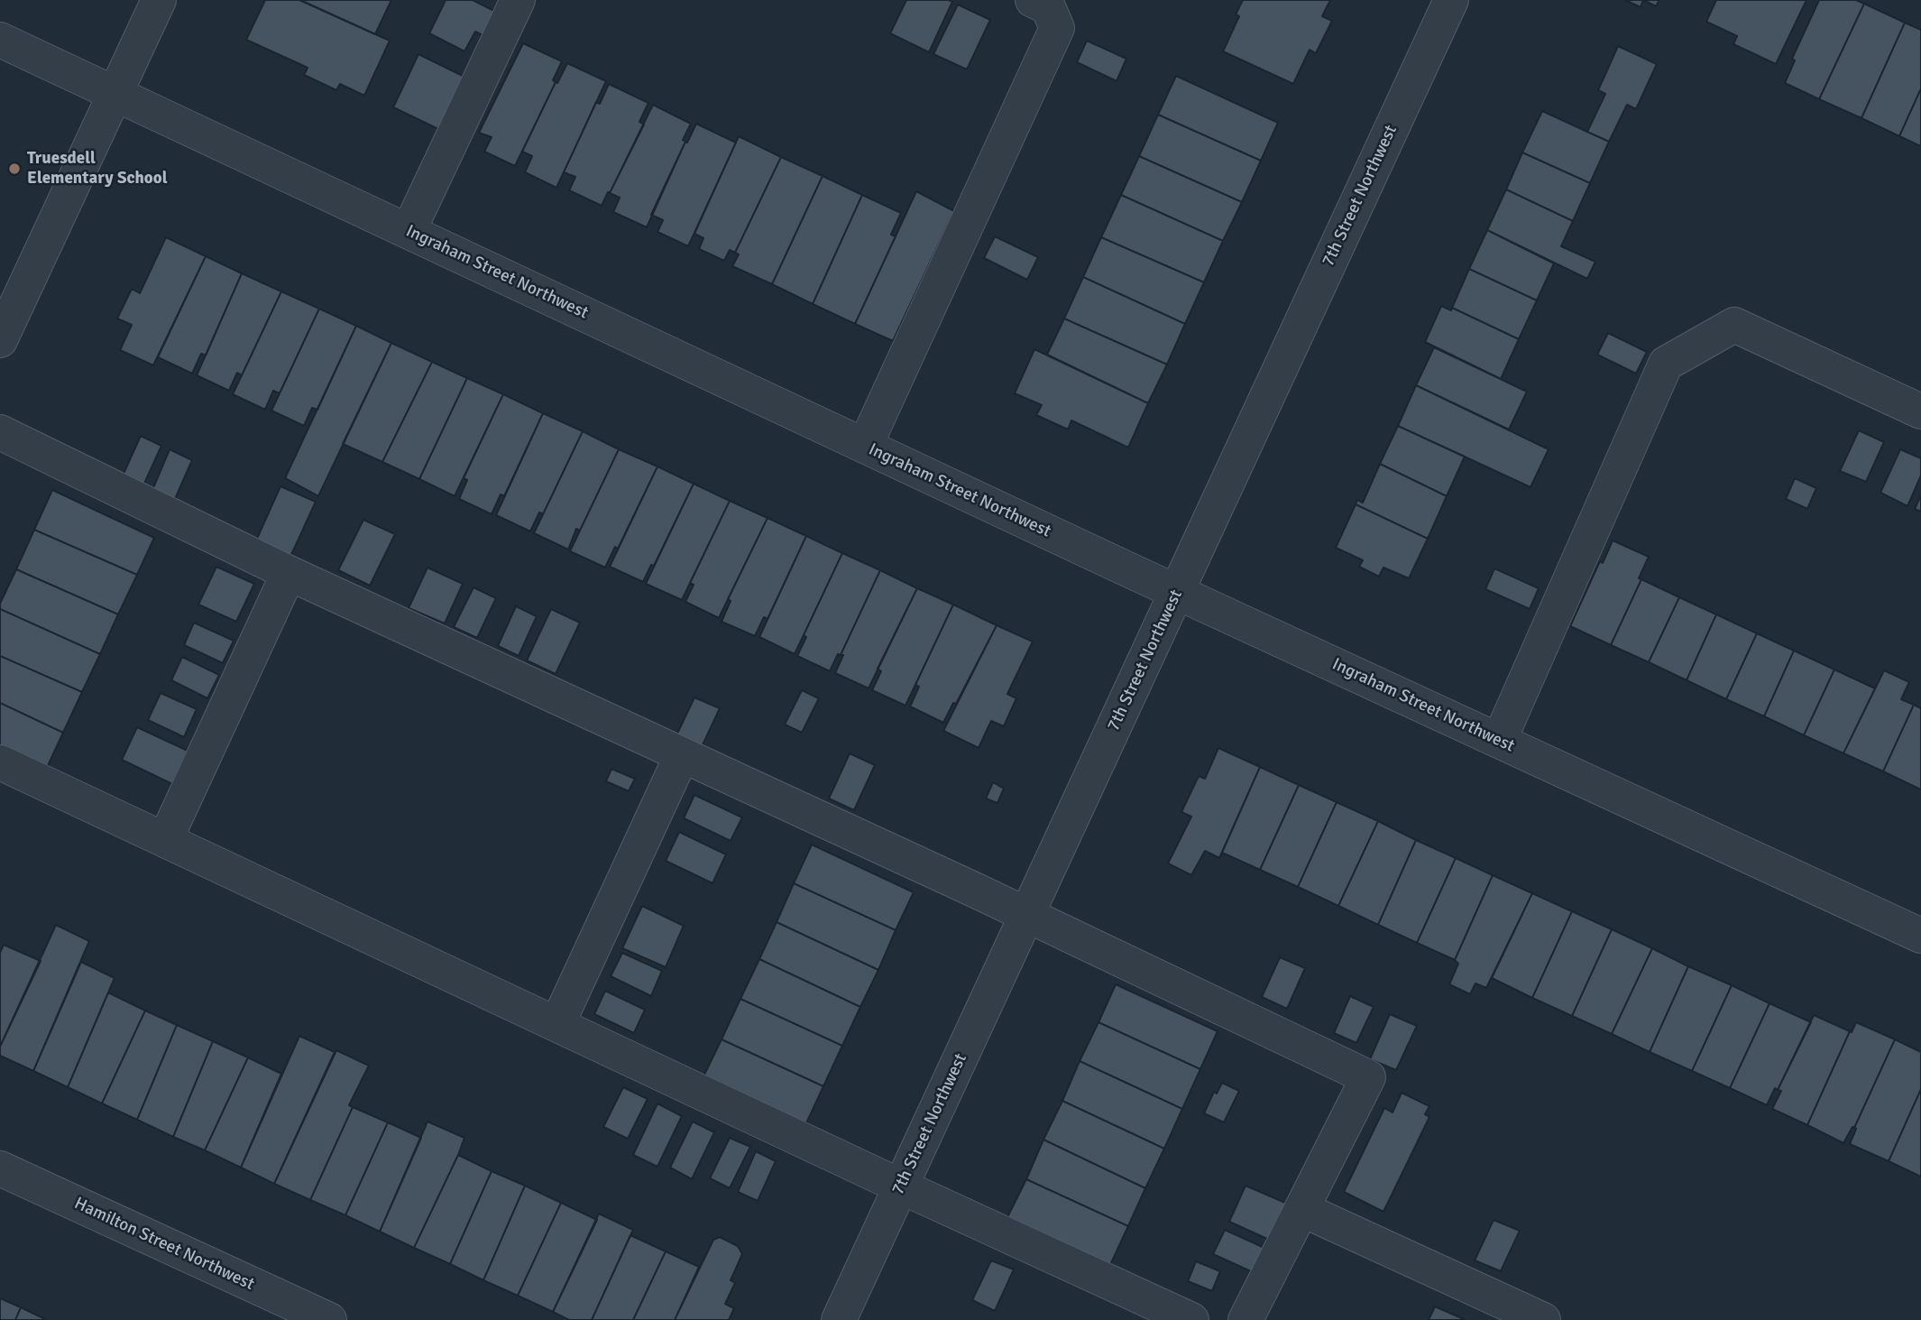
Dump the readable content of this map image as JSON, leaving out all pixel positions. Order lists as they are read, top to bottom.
{
  "streets": {
    "street": ["7th Street Northwest", "Ingraham Street Northwest", "Hamilton Street Northwest"]
  },
  "crossings": [
    ["7th Street Northwest", "Ingraham Street Northwest"]
  ],
  "places": ["Truesdell Elementary School"]
}
